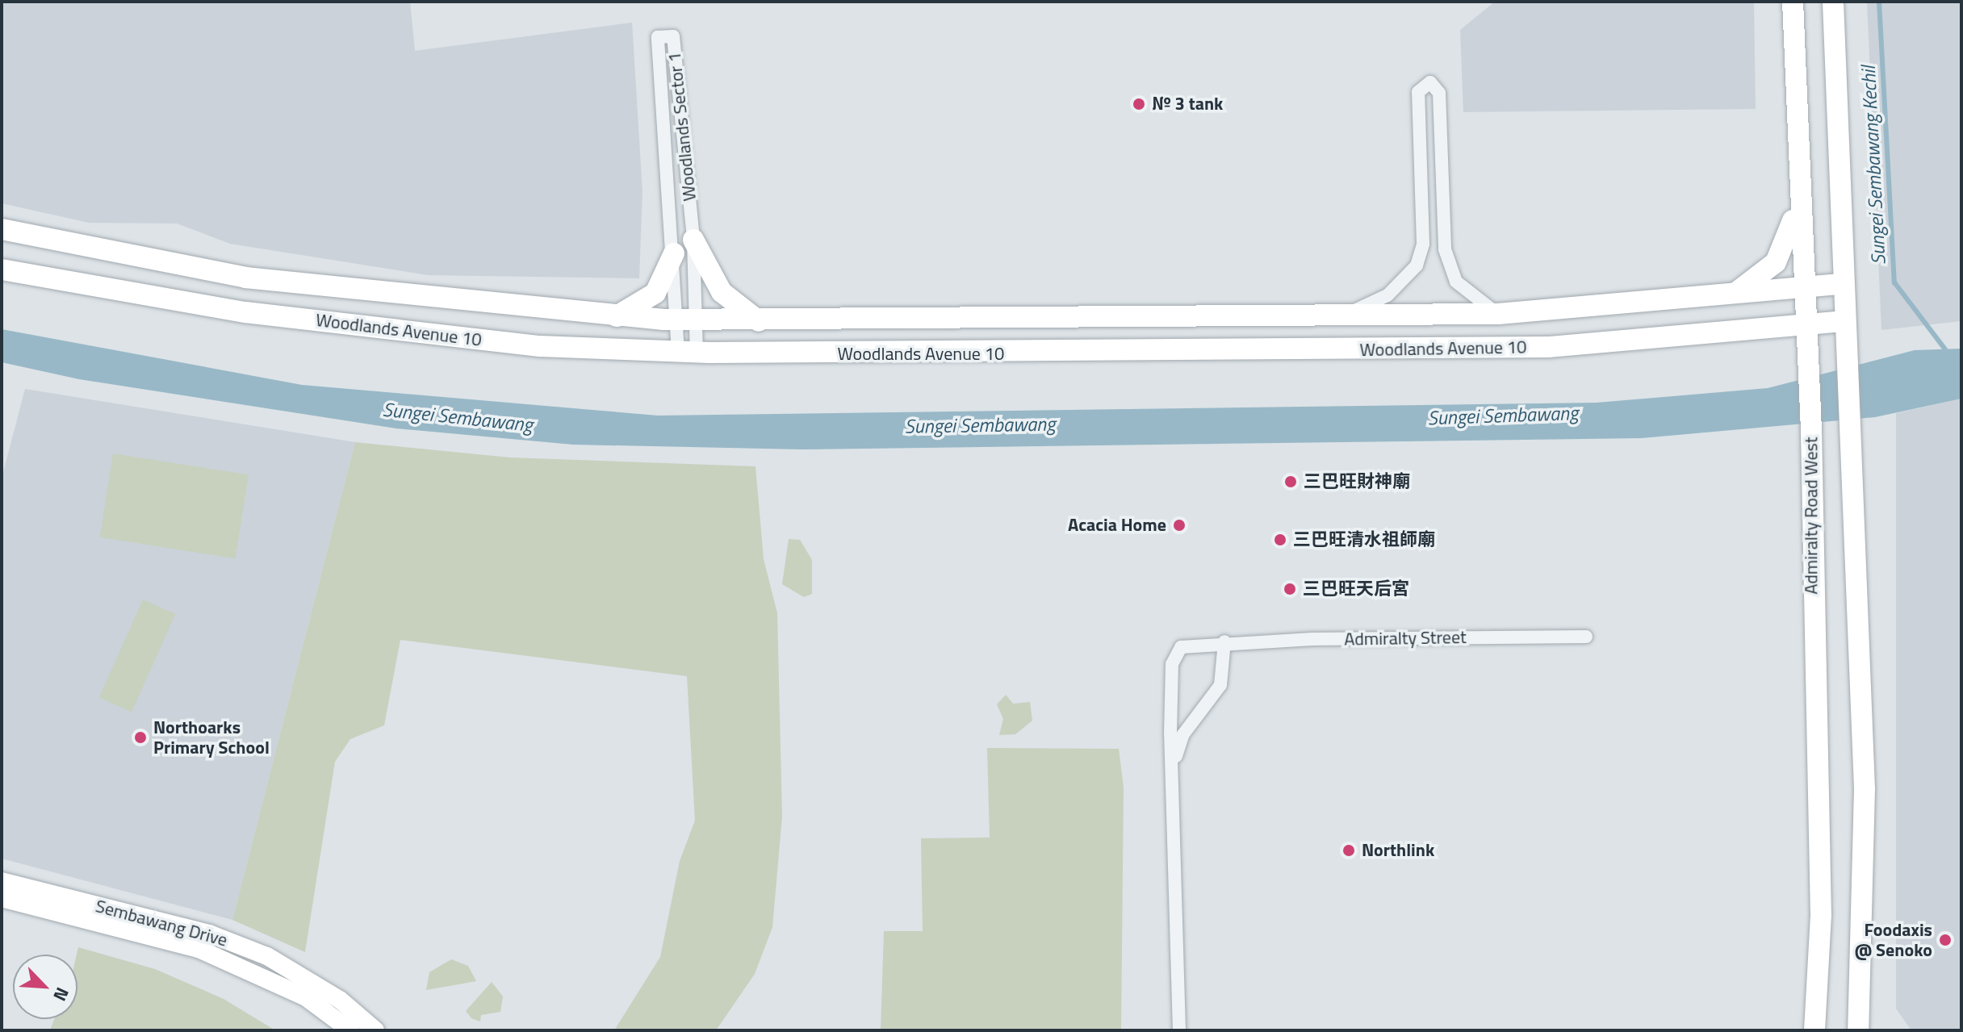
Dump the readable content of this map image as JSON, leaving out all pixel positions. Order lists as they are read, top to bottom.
{
  "streets": {
    "main road": ["Woodlands Avenue 10", "Admiralty Road West", "Sembawang Drive"],
    "street": ["Woodlands Sector 1", "Admiralty Street"]
  },
  "crossings": [
    ["Woodlands Sector 1", "Woodlands Avenue 10"],
    ["Woodlands Avenue 10", "Admiralty Road West"]
  ],
  "water": ["Sungei Sembawang Kechil", "Sungei Sembawang"],
  "places": [
    "№ 3 tank",
    "三巴旺財神廟",
    "Acacia Home",
    "三巴旺清水祖師廟",
    "三巴旺天后宮",
    "Northoarks Primary School",
    "Northlink",
    "Foodaxis @ Senoko"
  ],
  "north": "bottom right"
}
